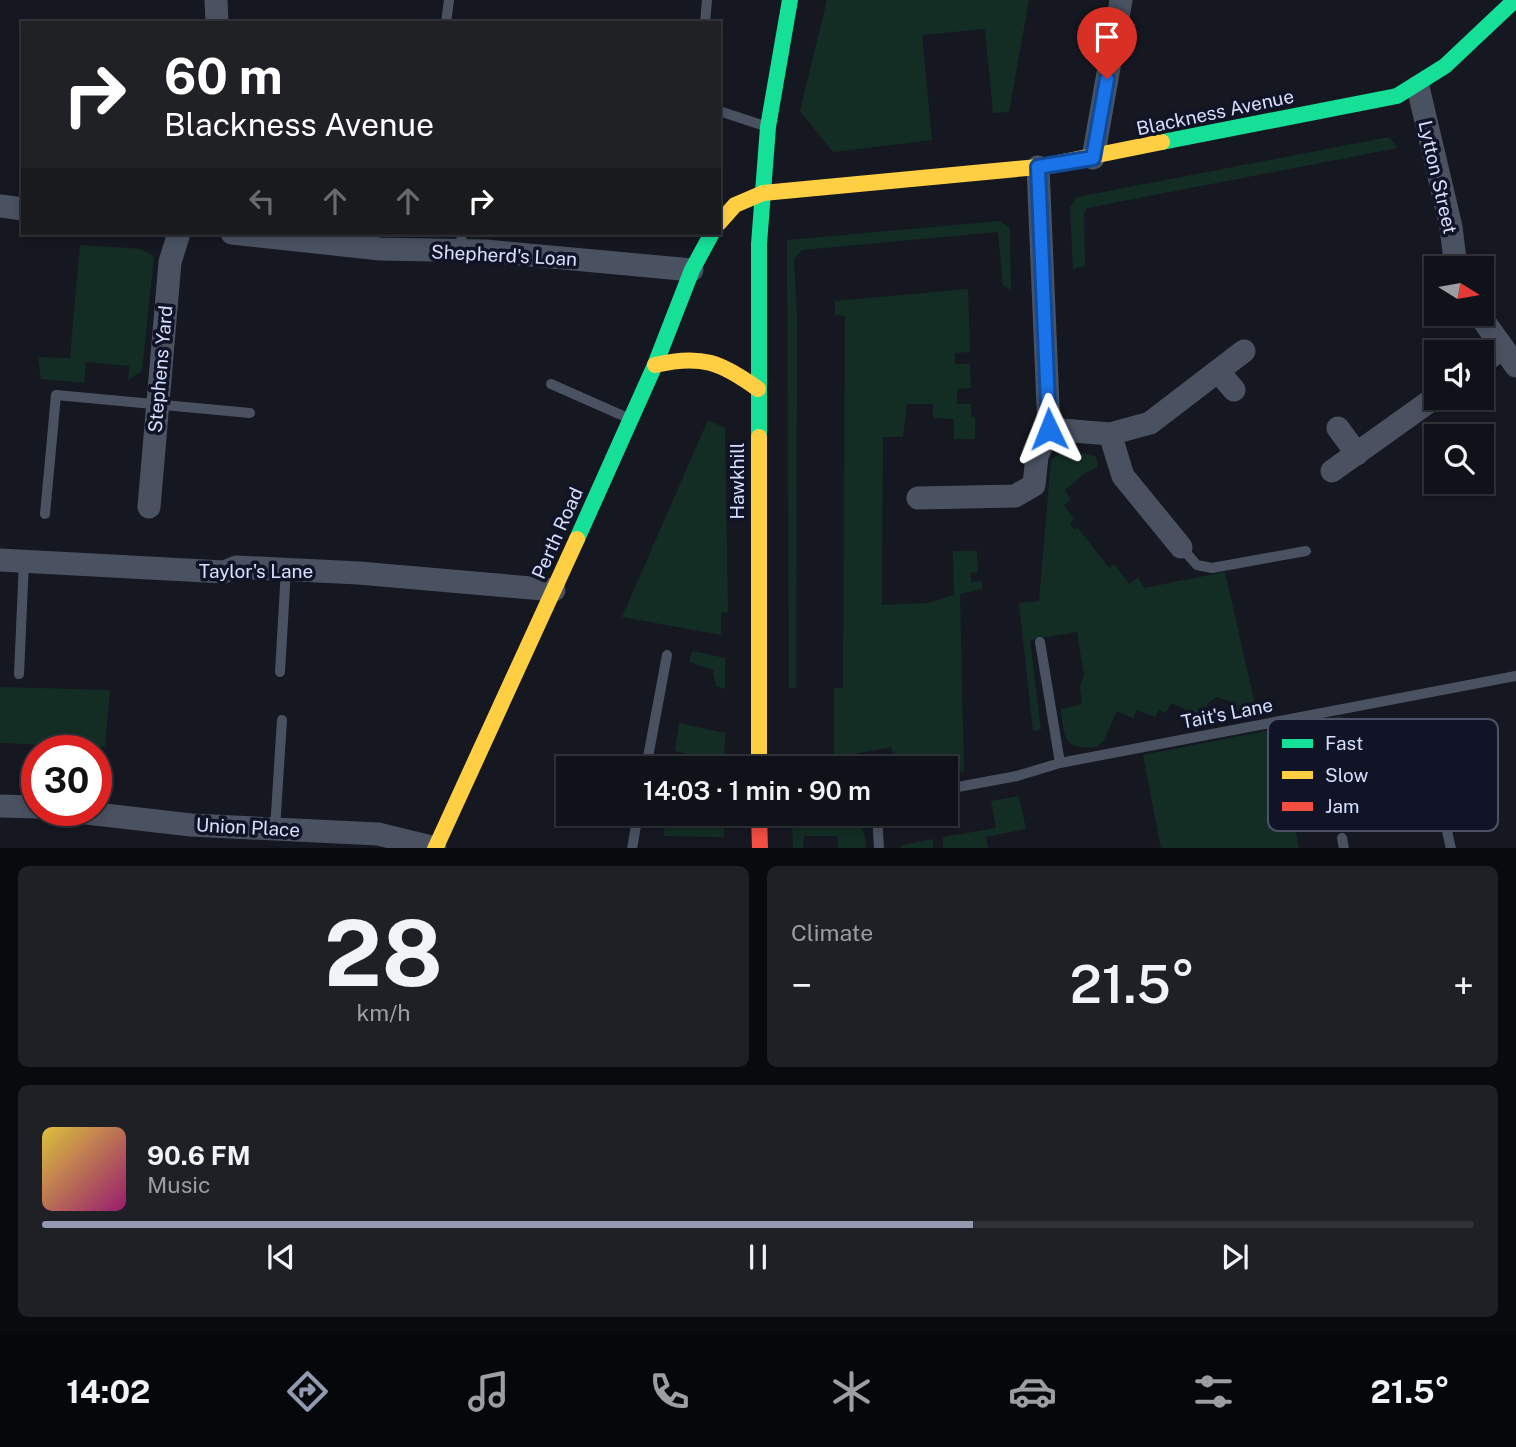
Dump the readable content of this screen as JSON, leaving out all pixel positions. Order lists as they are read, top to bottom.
{
  "streets": {
    "street": [
      "Blackness Avenue",
      "Lytton Street",
      "Shepherd's Loan",
      "Stephens Yard",
      "Hawkhill",
      "Perth Road",
      "Taylor's Lane",
      "Union Place"
    ],
    "lane": ["Tait's Lane"]
  },
  "crossings": [
    ["Blackness Avenue", "Lytton Street"],
    ["Blackness Avenue", "Hawkhill"],
    ["Shepherd's Loan", "Perth Road"],
    ["Perth Road", "Taylor's Lane"],
    ["Perth Road", "Union Place"]
  ],
  "legend": ["Fast", "Slow", "Jam"],
  "north": "right",
  "page": {
    "turn": ["60 m", "Blackness Avenue"],
    "limit": "30",
    "trip": "14:03 · 1 min · 90 m",
    "tile": [
      ["28", "km/h"],
      "Climate"
    ],
    "heat": ["−", "21.5°", "+"],
    "song": ["90.6 FM", "Music"],
    "tabs": ["14:02", "21.5°"]
  }
}
